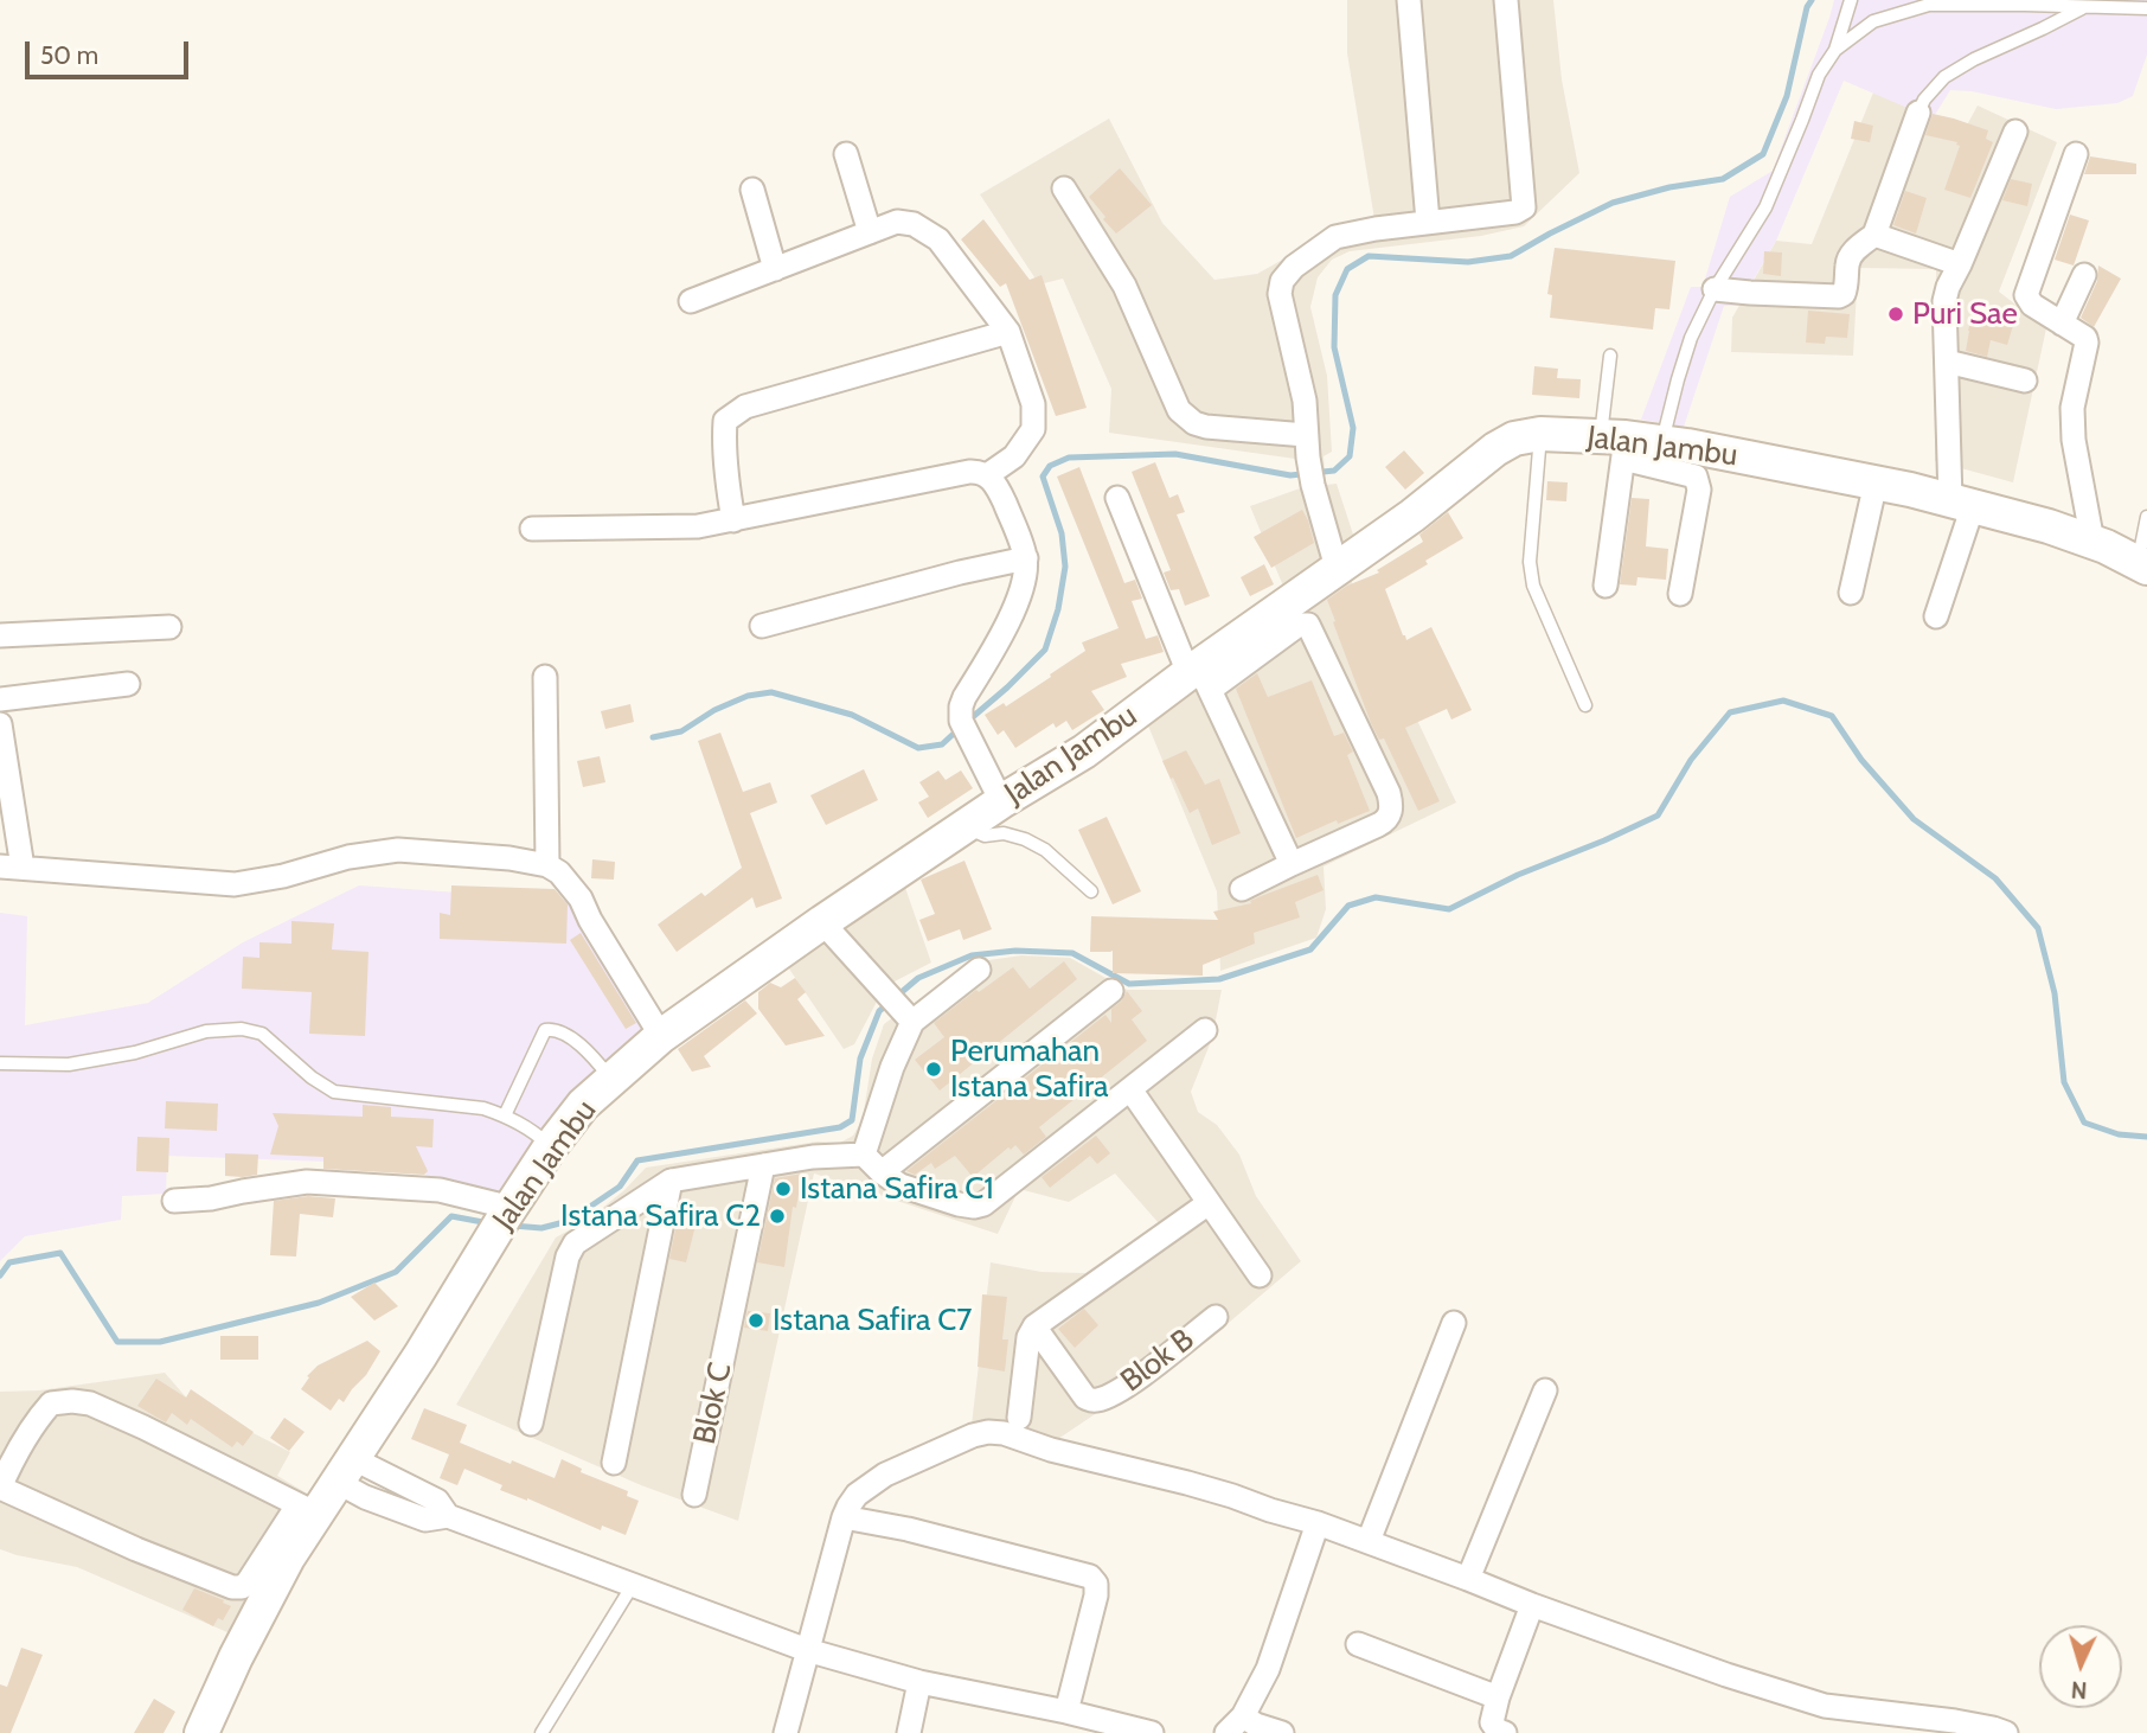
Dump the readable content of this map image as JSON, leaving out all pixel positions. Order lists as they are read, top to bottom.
{
  "streets": {
    "street": ["Jalan Jambu", "Blok B", "Blok C"]
  },
  "places": [
    "Puri Sae",
    "Perumahan Istana Safira",
    "Istana Safira C1",
    "Istana Safira C2",
    "Istana Safira C7"
  ],
  "scale_bar": "50 m",
  "north": "bottom"
}
